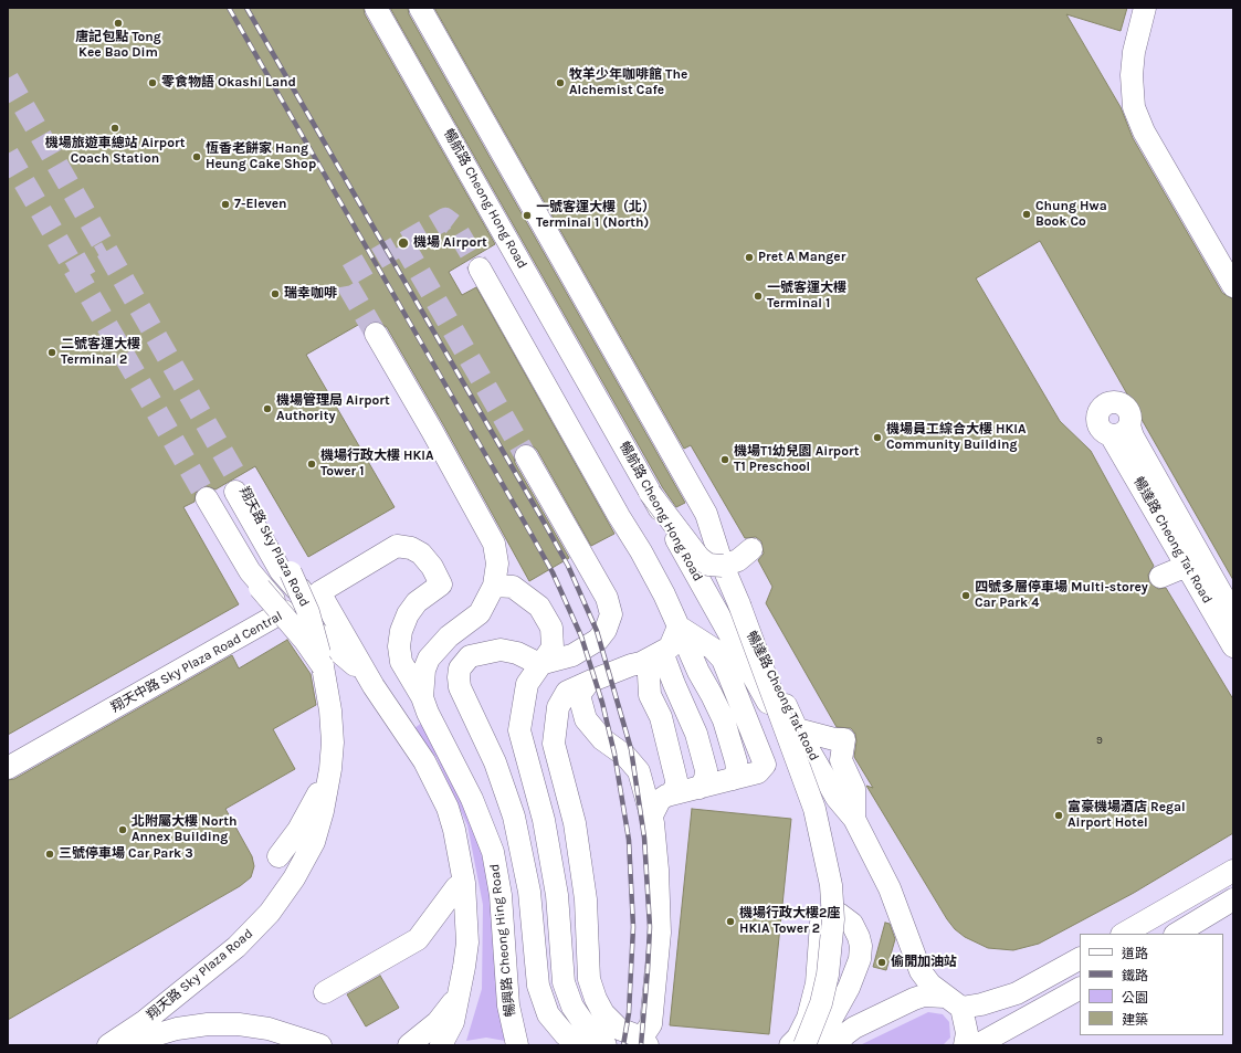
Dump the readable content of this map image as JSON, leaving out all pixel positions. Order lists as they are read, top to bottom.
{
  "streets": {
    "street": [
      "暢航路 Cheong Hong Road",
      "暢達路 Cheong Tat Road",
      "翔天路 Sky Plaza Road",
      "翔天中路 Sky Plaza Road Central",
      "暢興路 Cheong Hing Road"
    ]
  },
  "crossings": [
    ["翔天路 Sky Plaza Road", "翔天中路 Sky Plaza Road Central"],
    ["翔天路 Sky Plaza Road", "暢興路 Cheong Hing Road"],
    ["翔天中路 Sky Plaza Road Central", "暢興路 Cheong Hing Road"]
  ],
  "places": [
    "唐記包點 Tong Kee Bao Dim",
    "零食物語 Okashi Land",
    "牧羊少年咖啡館 The Alchemist Cafe",
    "機場旅遊車總站 Airport Coach Station",
    "恆香老餅家 Hang Heung Cake Shop",
    "7-Eleven",
    "Chung Hwa Book Co",
    "一號客運大樓（北） Terminal 1 (North)",
    "機場 Airport",
    "Pret A Manger",
    "瑞幸咖啡",
    "一號客運大樓 Terminal 1",
    "二號客運大樓 Terminal 2",
    "機場管理局 Airport Authority",
    "機場員工綜合大樓 HKIA Community Building",
    "機場T1幼兒園 Airport T1 Preschool",
    "機場行政大樓 HKIA Tower 1",
    "四號多層停車場 Multi-storey Car Park 4",
    "富豪機場酒店 Regal Airport Hotel",
    "北附屬大樓 North Annex Building",
    "三號停車場 Car Park 3",
    "機場行政大樓2座 HKIA Tower 2",
    "偷閒加油站"
  ],
  "house_numbers": ["9"],
  "legend": [
    "道路",
    "鐵路",
    "公園",
    "建築"
  ]
}
